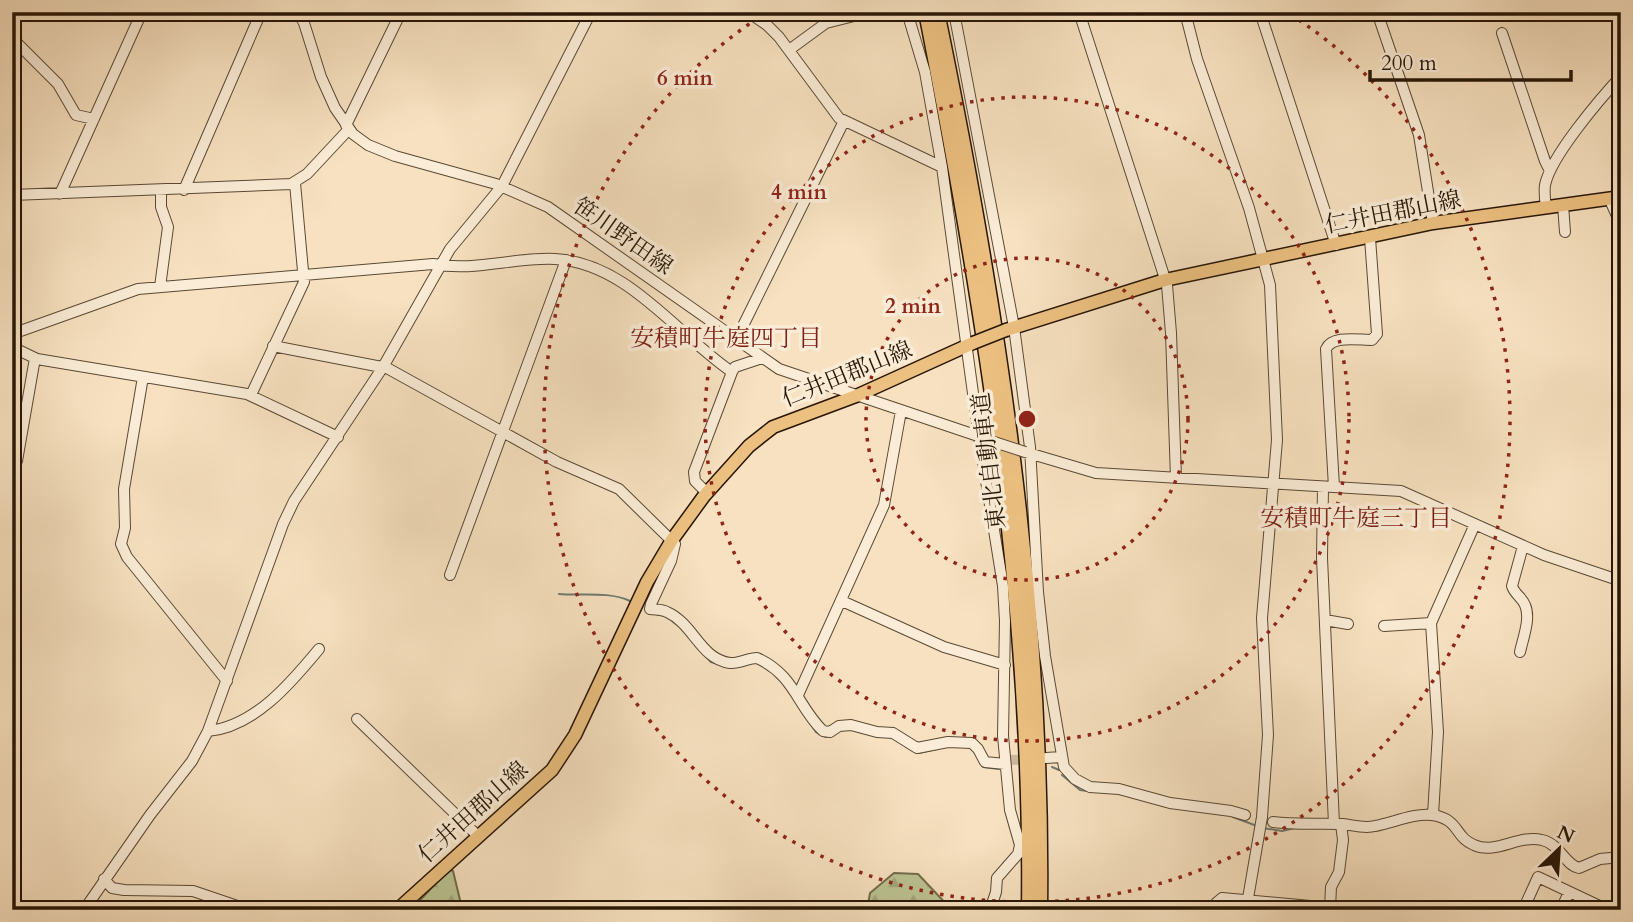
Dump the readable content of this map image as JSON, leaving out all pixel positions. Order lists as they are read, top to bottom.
{
  "streets": {
    "highway": ["東北自動車道"],
    "main road": ["仁井田郡山線"],
    "street": ["笹川野田線"]
  },
  "crossings": [
    ["仁井田郡山線", "笹川野田線"]
  ],
  "districts": ["安積町牛庭四丁目", "安積町牛庭三丁目"],
  "scale_bar": "200 m",
  "north": "top right",
  "rings": ["6 min", "4 min", "2 min"]
}
